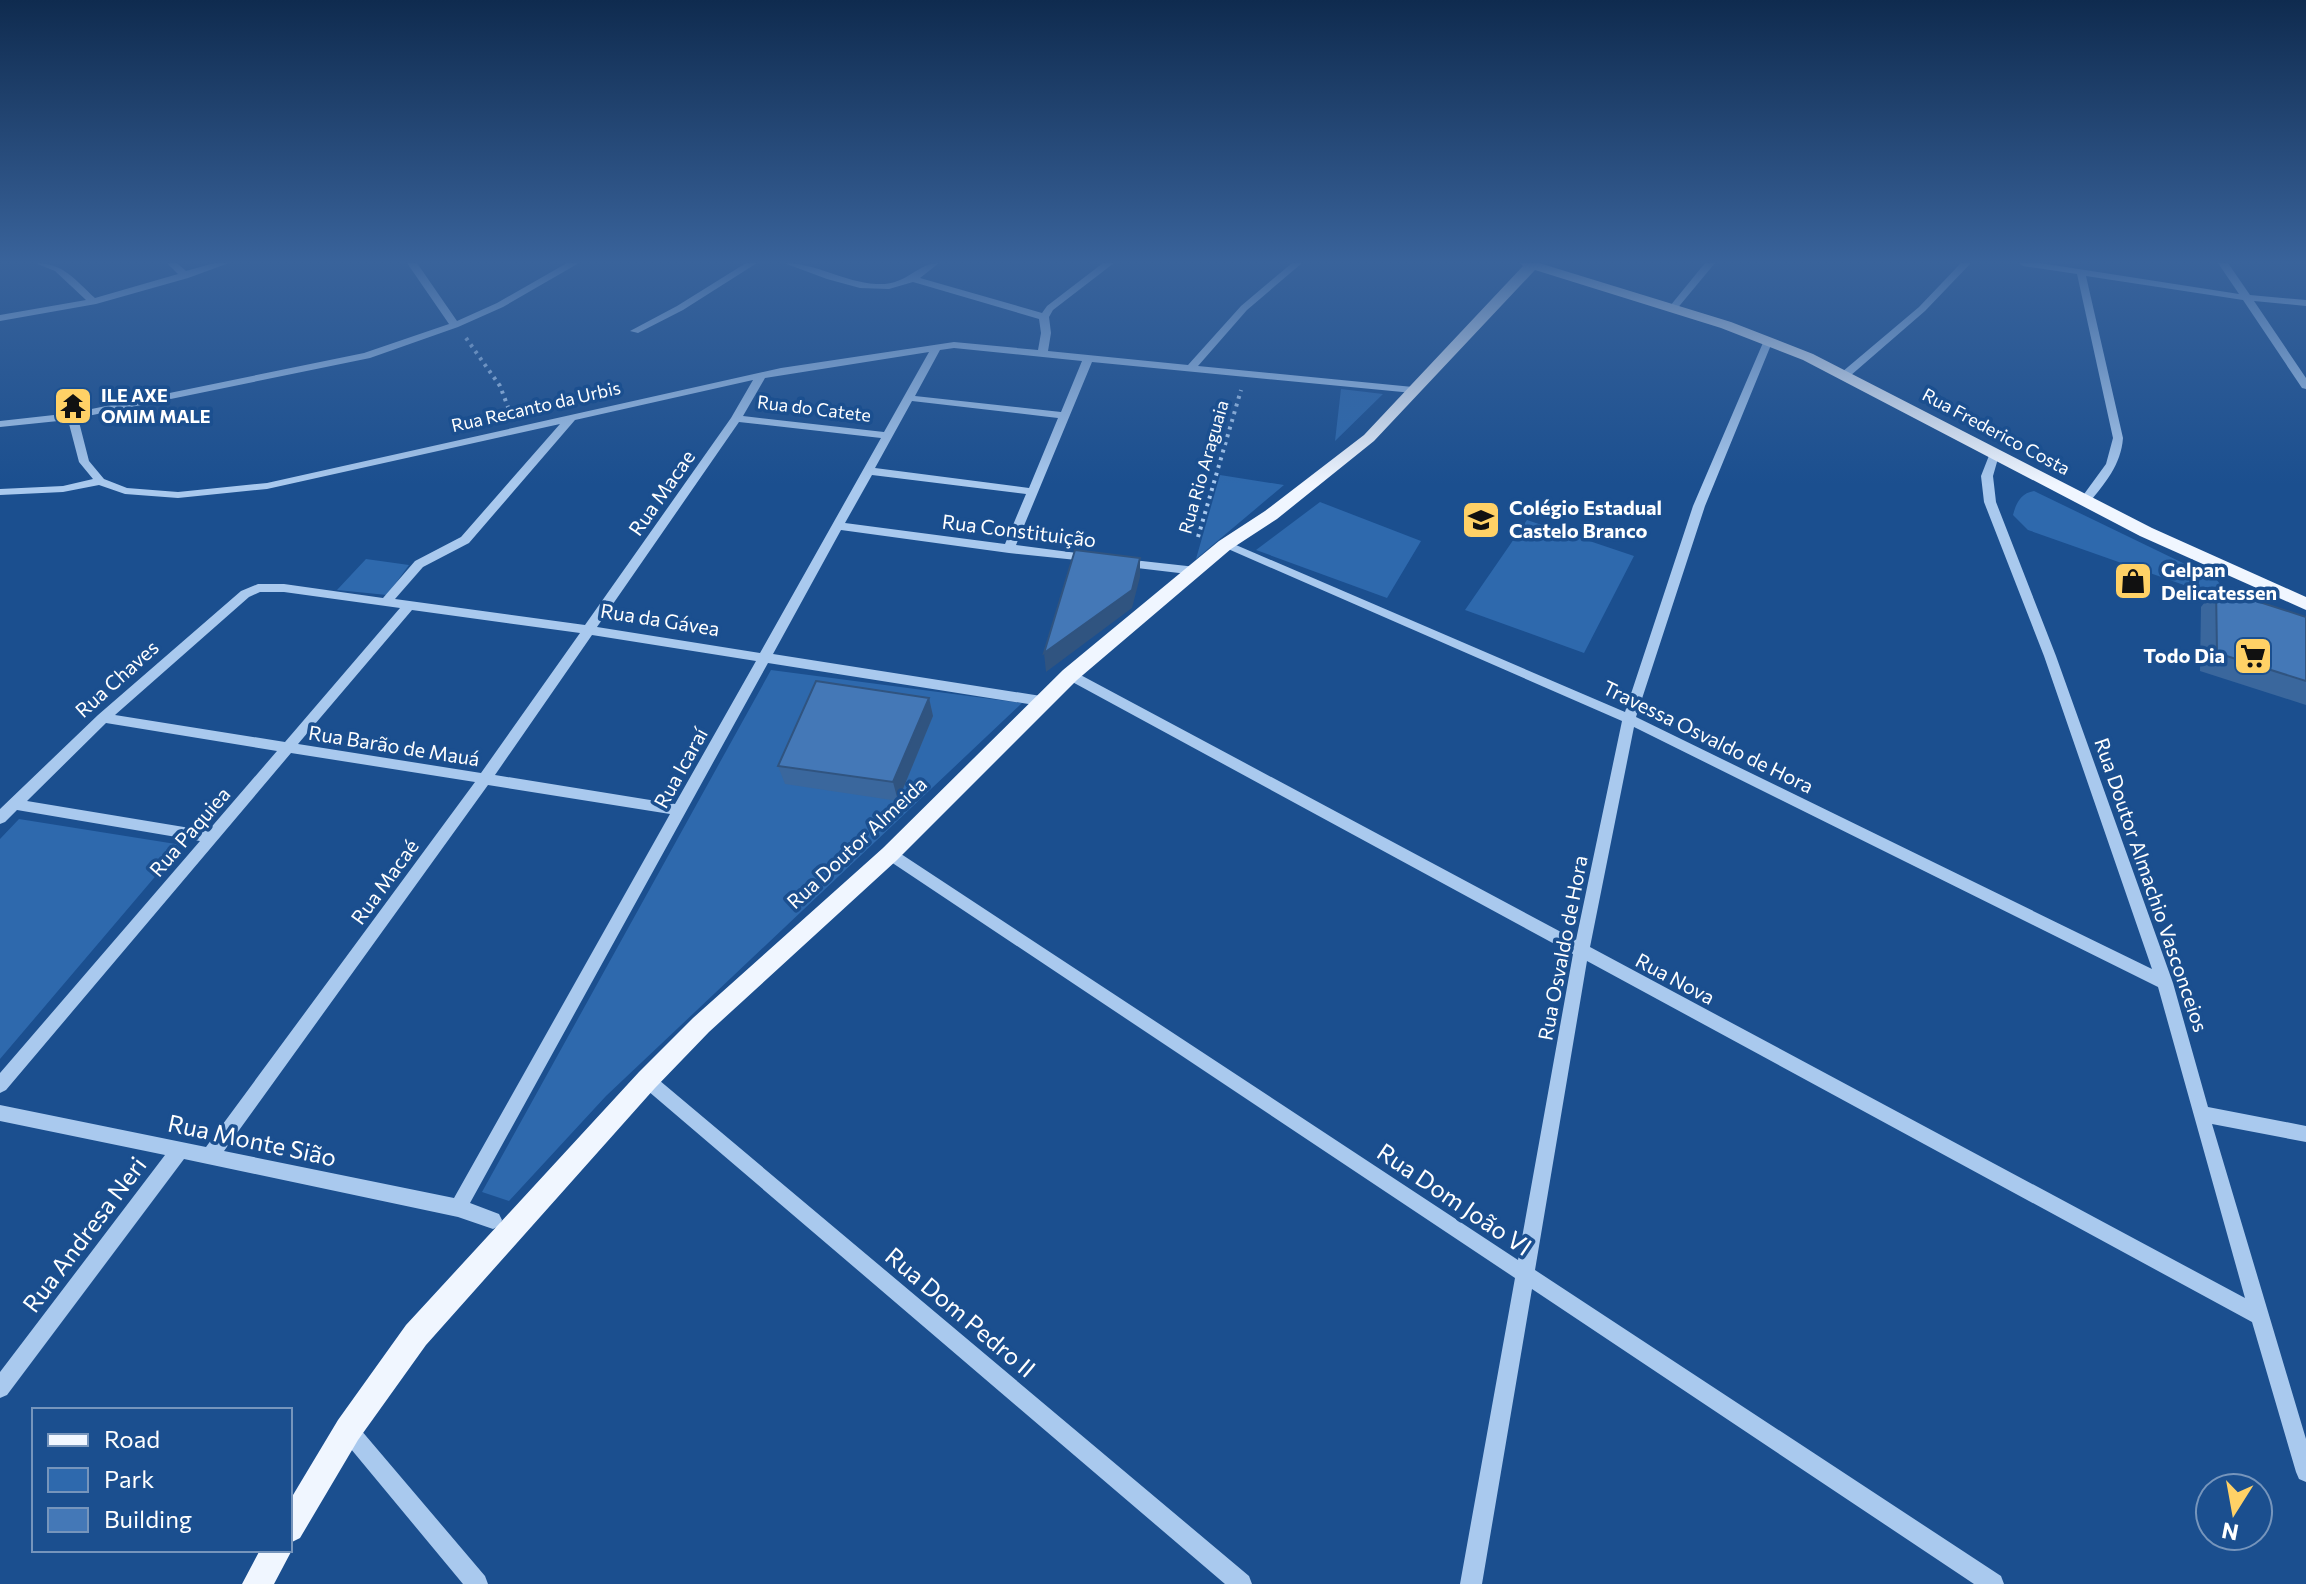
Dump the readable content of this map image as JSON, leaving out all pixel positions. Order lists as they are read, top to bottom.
{
  "streets": {
    "main road": ["Rua Frederico Costa", "Rua Doutor Almeida"],
    "street": [
      "Rua Recanto da Urbis",
      "Rua do Catete",
      "Rua Macae",
      "Rua Constituição",
      "Rua da Gávea",
      "Rua Chaves",
      "Travessa Osvaldo de Hora",
      "Rua Barão de Mauá",
      "Rua Icaraí",
      "Rua Paquiea",
      "Rua Macaé",
      "Rua Doutor Almachio Vasconceios",
      "Rua Osvaldo de Hora",
      "Rua Nova",
      "Rua Monte Sião",
      "Rua Dom João VI",
      "Rua Andresa Neri",
      "Rua Dom Pedro II"
    ],
    "path": ["Rua Rio Araguaia"]
  },
  "crossings": [
    ["Rua Recanto da Urbis", "Rua Rio Araguaia"],
    ["Rua Recanto da Urbis", "Rua Macae"],
    ["Rua Recanto da Urbis", "Rua Icaraí"],
    ["Rua Recanto da Urbis", "Rua Doutor Almeida"],
    ["Rua do Catete", "Rua Macae"],
    ["Rua do Catete", "Rua Icaraí"],
    ["Rua Frederico Costa", "Rua Doutor Almachio Vasconceios"],
    ["Rua Frederico Costa", "Rua Osvaldo de Hora"],
    ["Rua Rio Araguaia", "Rua Constituição"],
    ["Rua Rio Araguaia", "Rua Doutor Almeida"],
    ["Rua Macae", "Rua da Gávea"],
    ["Rua Macae", "Rua Macaé"],
    ["Rua Constituição", "Rua Icaraí"],
    ["Rua Constituição", "Rua Doutor Almeida"],
    ["Rua da Gávea", "Rua Chaves"],
    ["Rua da Gávea", "Rua Icaraí"],
    ["Rua da Gávea", "Rua Paquiea"],
    ["Rua da Gávea", "Rua Doutor Almeida"],
    ["Rua da Gávea", "Rua Macaé"],
    ["Rua Chaves", "Rua Barão de Mauá"],
    ["Travessa Osvaldo de Hora", "Rua Doutor Almeida"],
    ["Travessa Osvaldo de Hora", "Rua Doutor Almachio Vasconceios"],
    ["Travessa Osvaldo de Hora", "Rua Osvaldo de Hora"],
    ["Rua Barão de Mauá", "Rua Icaraí"],
    ["Rua Barão de Mauá", "Rua Paquiea"],
    ["Rua Barão de Mauá", "Rua Macaé"],
    ["Rua Icaraí", "Rua Monte Sião"],
    ["Rua Doutor Almeida", "Rua Nova"],
    ["Rua Doutor Almeida", "Rua Dom João VI"],
    ["Rua Doutor Almeida", "Rua Dom Pedro II"],
    ["Rua Macaé", "Rua Monte Sião"],
    ["Rua Doutor Almachio Vasconceios", "Rua Nova"],
    ["Rua Osvaldo de Hora", "Rua Nova"],
    ["Rua Osvaldo de Hora", "Rua Dom João VI"],
    ["Rua Monte Sião", "Rua Andresa Neri"]
  ],
  "places": {
    "temple": ["ILE AXE OMIM MALE"],
    "school or university": ["Colégio Estadual Castelo Branco"],
    "shop": ["Gelpan Delicatessen"],
    "supermarket": ["Todo Dia"]
  },
  "legend": ["Road", "Park", "Building"],
  "north": "bottom"
}
